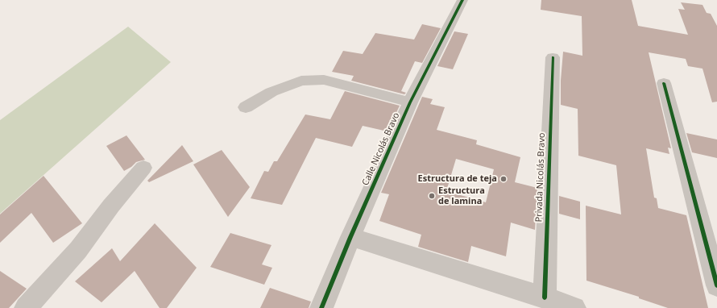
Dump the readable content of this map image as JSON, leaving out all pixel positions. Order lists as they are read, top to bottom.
{
  "streets": {
    "street": ["Calle Nicolás Bravo", "Privada Nicolás Bravo"]
  },
  "places": ["Estructura de teja", "Estructura de lamina"]
}
